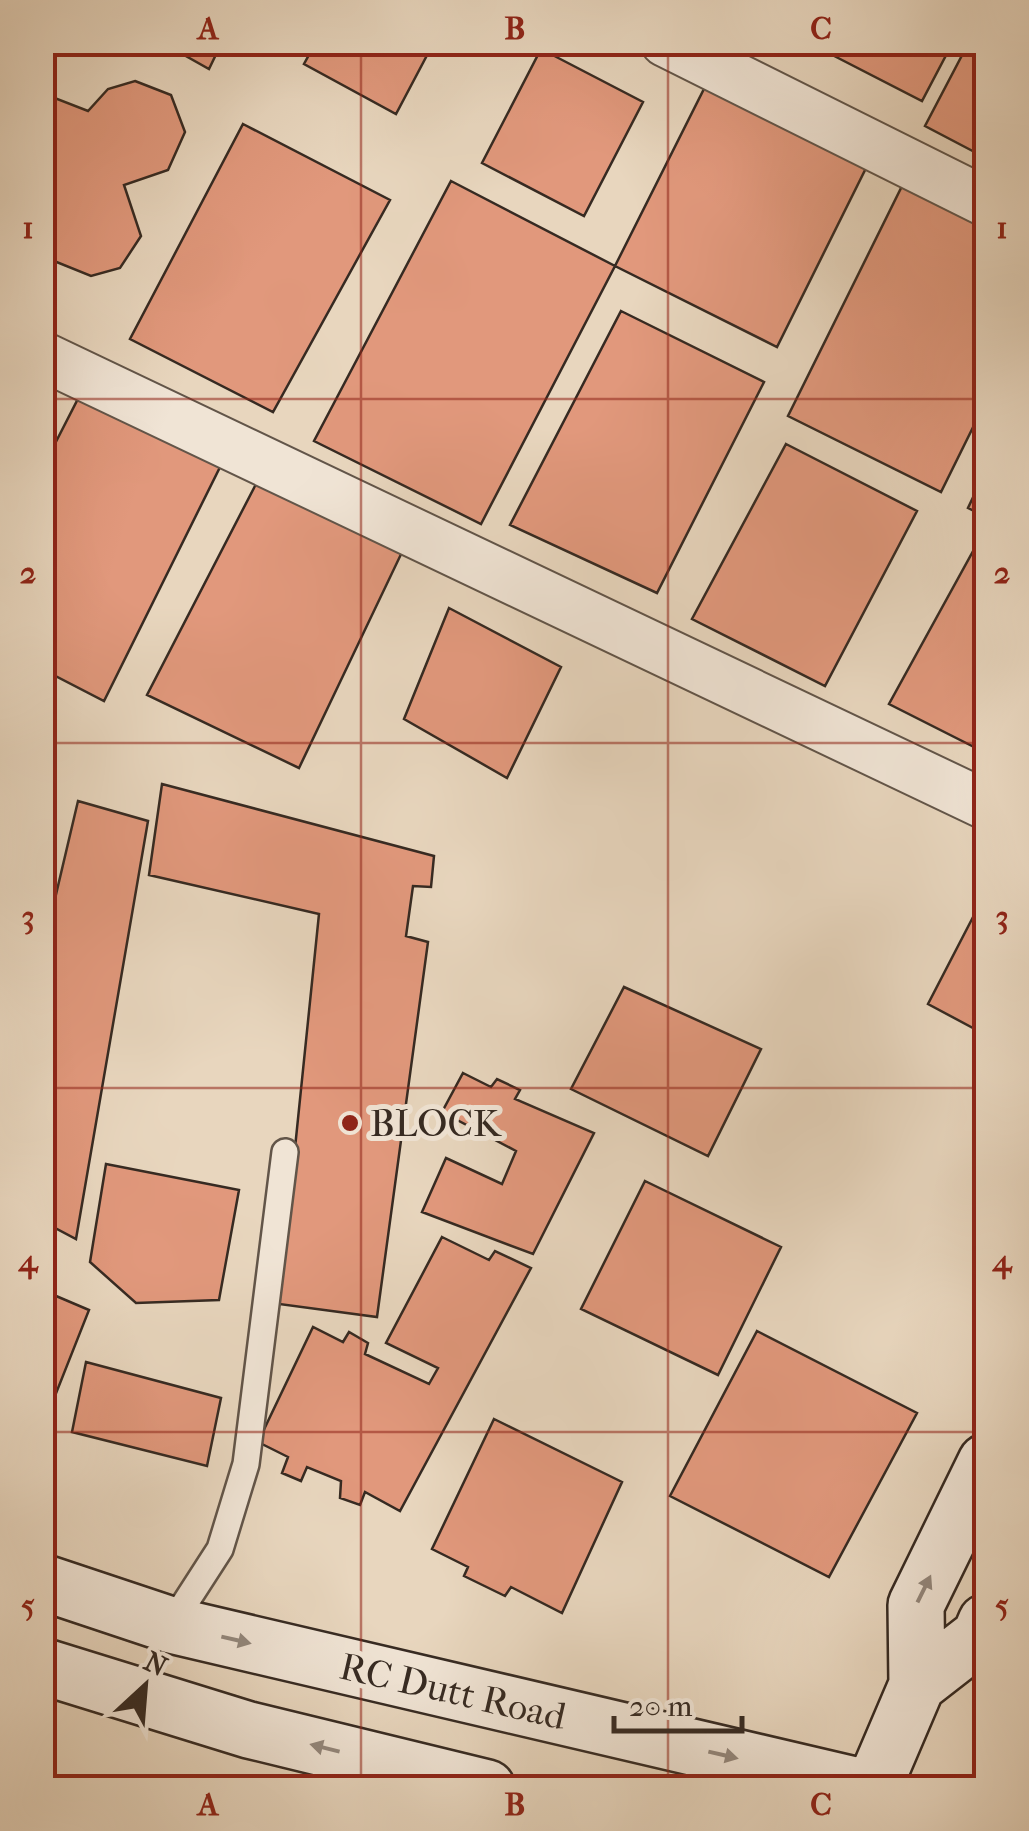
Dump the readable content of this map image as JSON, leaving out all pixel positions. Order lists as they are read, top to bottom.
{
  "streets": {
    "main road": ["RC Dutt Road"]
  },
  "places": ["BLOCK"],
  "scale_bar": "20 m",
  "north": "top right",
  "grid": {
    "columns": ["A", "B", "C"],
    "rows": [
      "1",
      "2",
      "3",
      "4",
      "5"
    ]
  }
}
